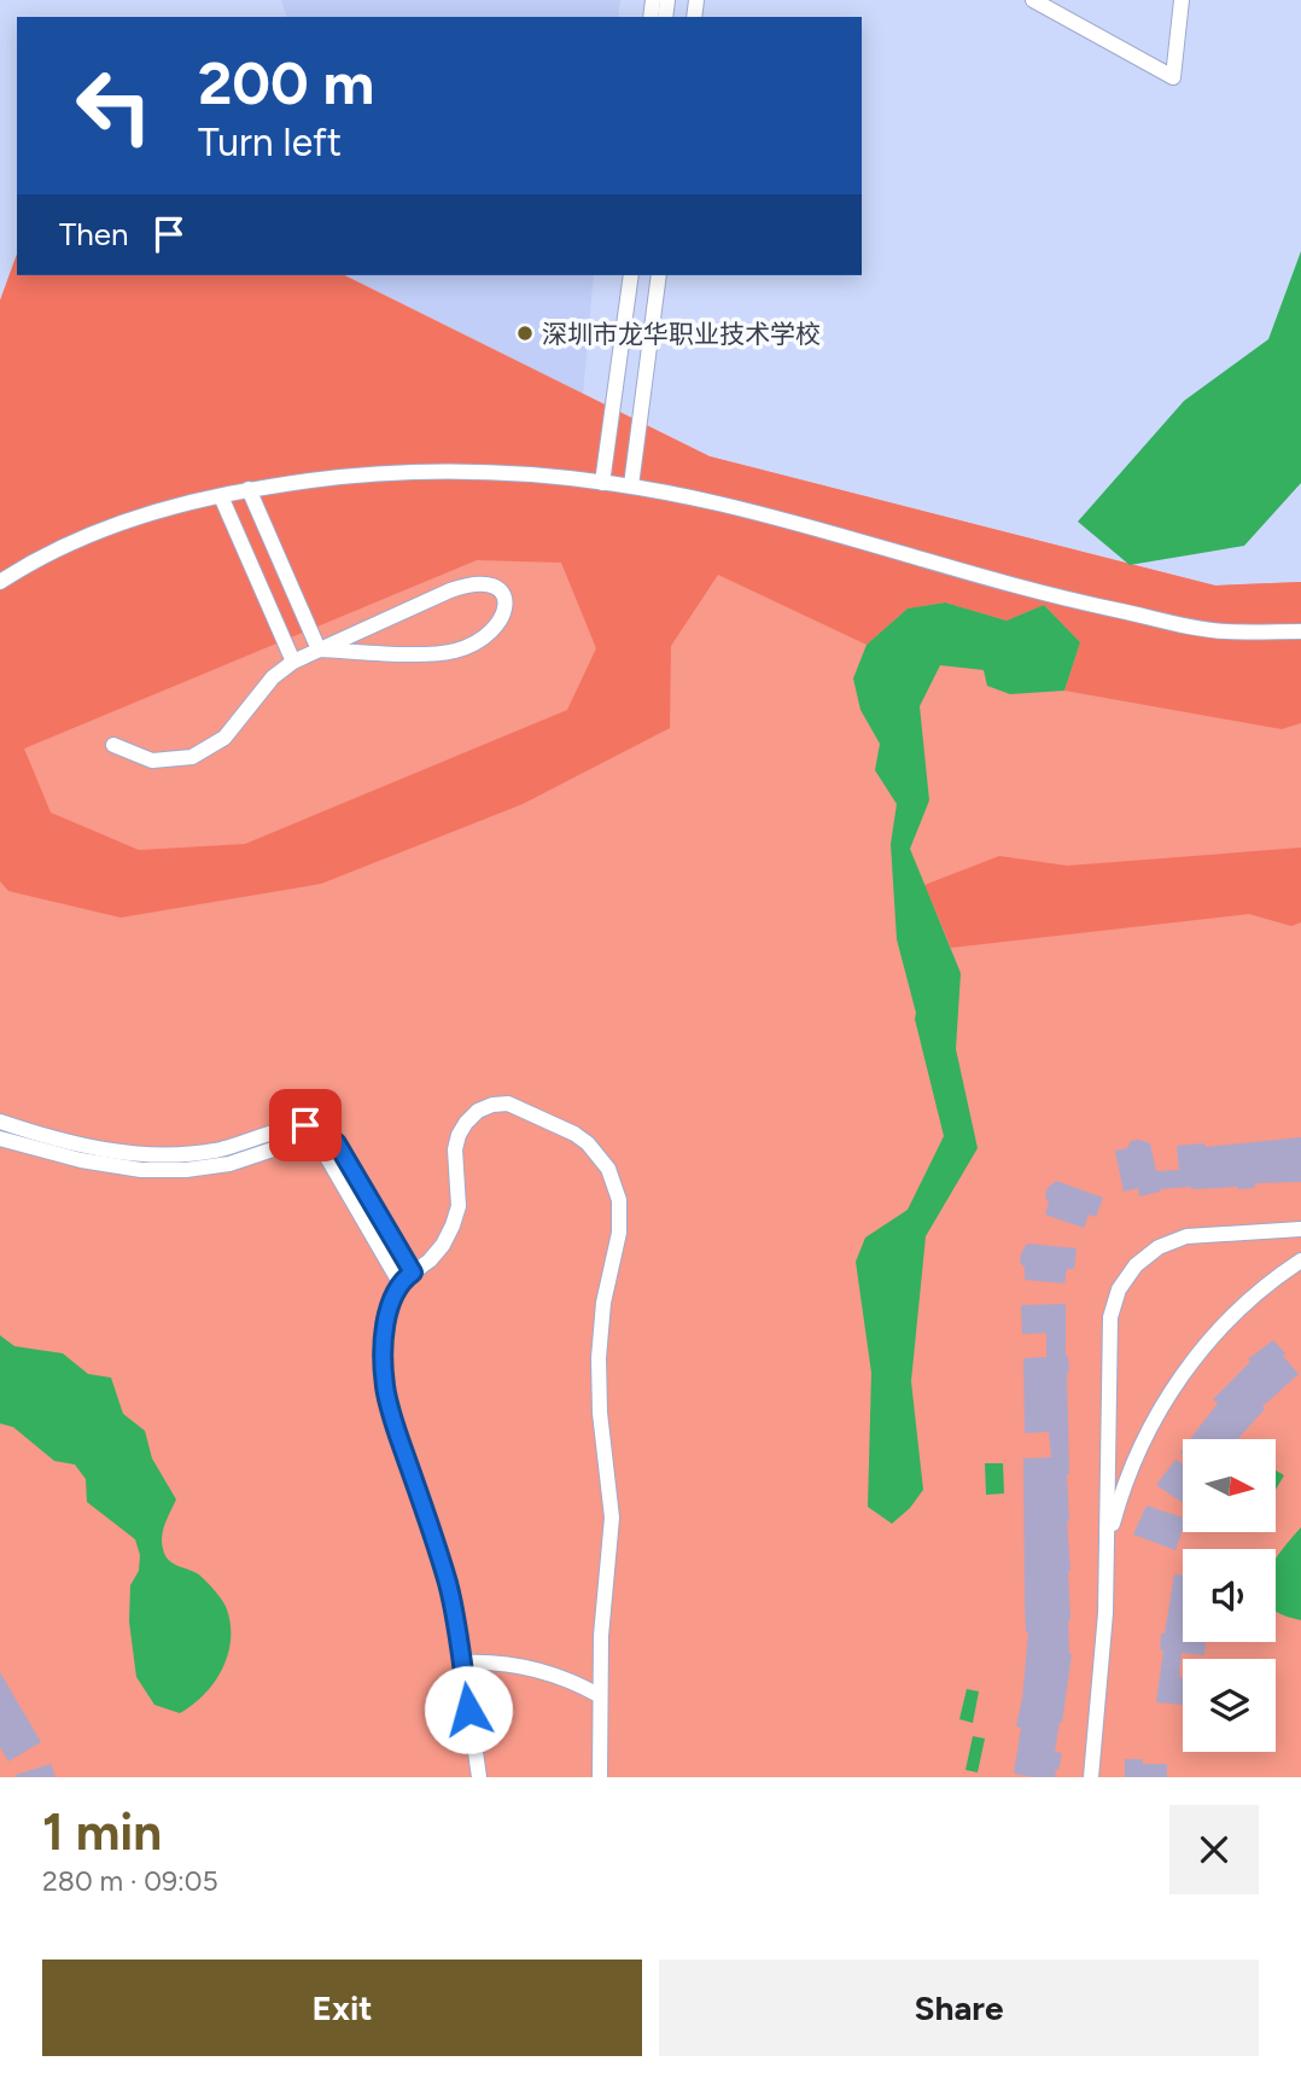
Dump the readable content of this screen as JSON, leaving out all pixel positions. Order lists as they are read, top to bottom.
{
  "places": ["深圳市龙华职业技术学校"],
  "north": "right",
  "page": {
    "turn": ["200 m", "Turn left"],
    "then": "Then",
    "heading": ["1 min", "280 m · 09:05"],
    "buttons": ["Exit", "Share"]
  }
}
